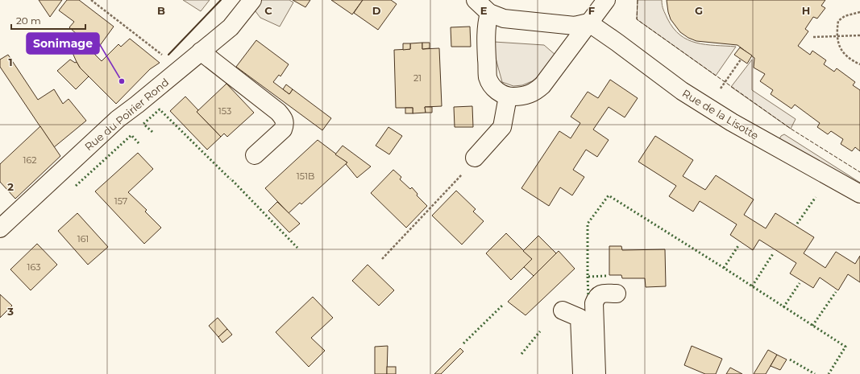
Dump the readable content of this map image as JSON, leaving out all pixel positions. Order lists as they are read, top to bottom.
{
  "streets": {
    "street": ["Rue du Poirier Rond", "Rue de la Lisotte"]
  },
  "places": ["Sonimage"],
  "house_numbers": [
    "21",
    "153",
    "162",
    "151B",
    "157",
    "161",
    "163"
  ],
  "scale_bar": "20 m",
  "grid": {
    "columns": [
      "B",
      "C",
      "D",
      "E",
      "F",
      "G",
      "H"
    ],
    "rows": ["1", "2", "3"]
  }
}
